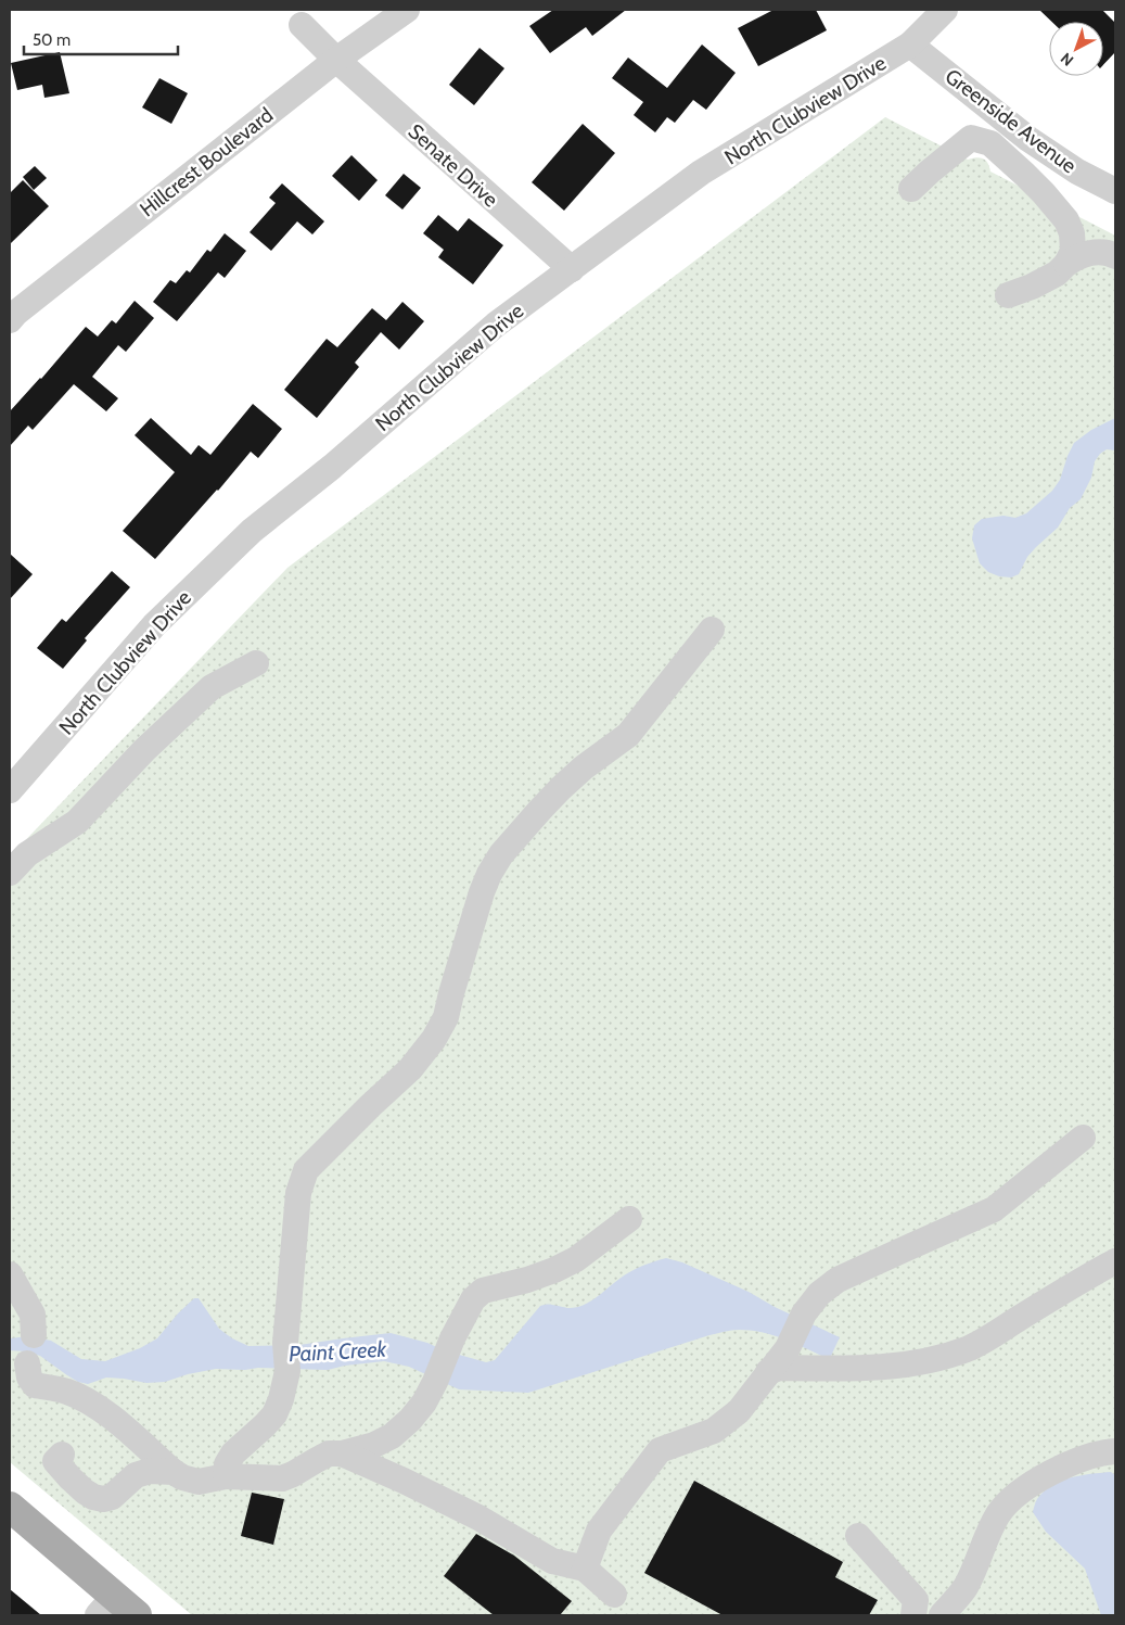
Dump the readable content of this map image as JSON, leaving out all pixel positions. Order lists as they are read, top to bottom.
{
  "streets": {
    "street": [
      "North Clubview Drive",
      "Greenside Avenue",
      "Hillcrest Boulevard",
      "Senate Drive"
    ]
  },
  "crossings": [
    ["North Clubview Drive", "Greenside Avenue"],
    ["North Clubview Drive", "Senate Drive"],
    ["Hillcrest Boulevard", "Senate Drive"]
  ],
  "water": ["Paint Creek"],
  "scale_bar": "50 m",
  "north": "bottom left"
}
